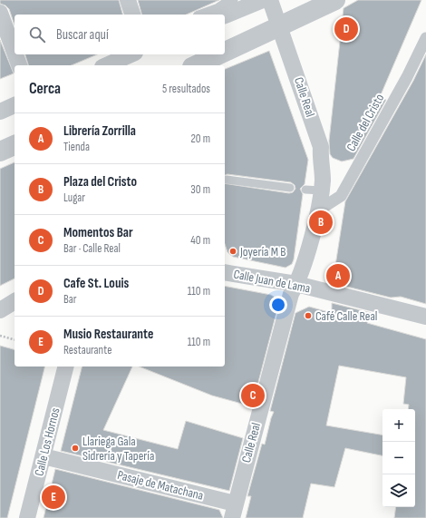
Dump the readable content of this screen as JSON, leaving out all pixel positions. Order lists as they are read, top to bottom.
{
  "streets": {
    "street": [
      "Calle Real",
      "Calle del Cristo",
      "Calle Juan de Lama",
      "Calle Los Hornos",
      "Pasaje de Matachana"
    ]
  },
  "crossings": [
    ["Calle Real", "Calle del Cristo"],
    ["Calle Real", "Calle Juan de Lama"],
    ["Calle Real", "Pasaje de Matachana"],
    ["Calle Los Hornos", "Pasaje de Matachana"]
  ],
  "places": ["Joyería M B", "Café Calle Real", "Llariega Gala Sidrería y Tapería"],
  "page": {
    "search": "Buscar aquí",
    "pins": [
      "D",
      "B",
      "A",
      "C",
      "E"
    ],
    "heading": ["Cerca", "5 resultados"],
    "list": [
      {
        "mark": "A",
        "name": "Librería Zorrilla",
        "note": "Tienda",
        "value": "20 m"
      },
      {
        "mark": "B",
        "name": "Plaza del Cristo",
        "note": "Lugar",
        "value": "30 m"
      },
      {
        "mark": "C",
        "name": "Momentos Bar",
        "note": "Bar · Calle Real",
        "value": "40 m"
      },
      {
        "mark": "D",
        "name": "Cafe St. Louis",
        "note": "Bar",
        "value": "110 m"
      },
      {
        "mark": "E",
        "name": "Musio Restaurante",
        "note": "Restaurante",
        "value": "110 m"
      }
    ],
    "map_buttons": ["+", "−"]
  }
}
